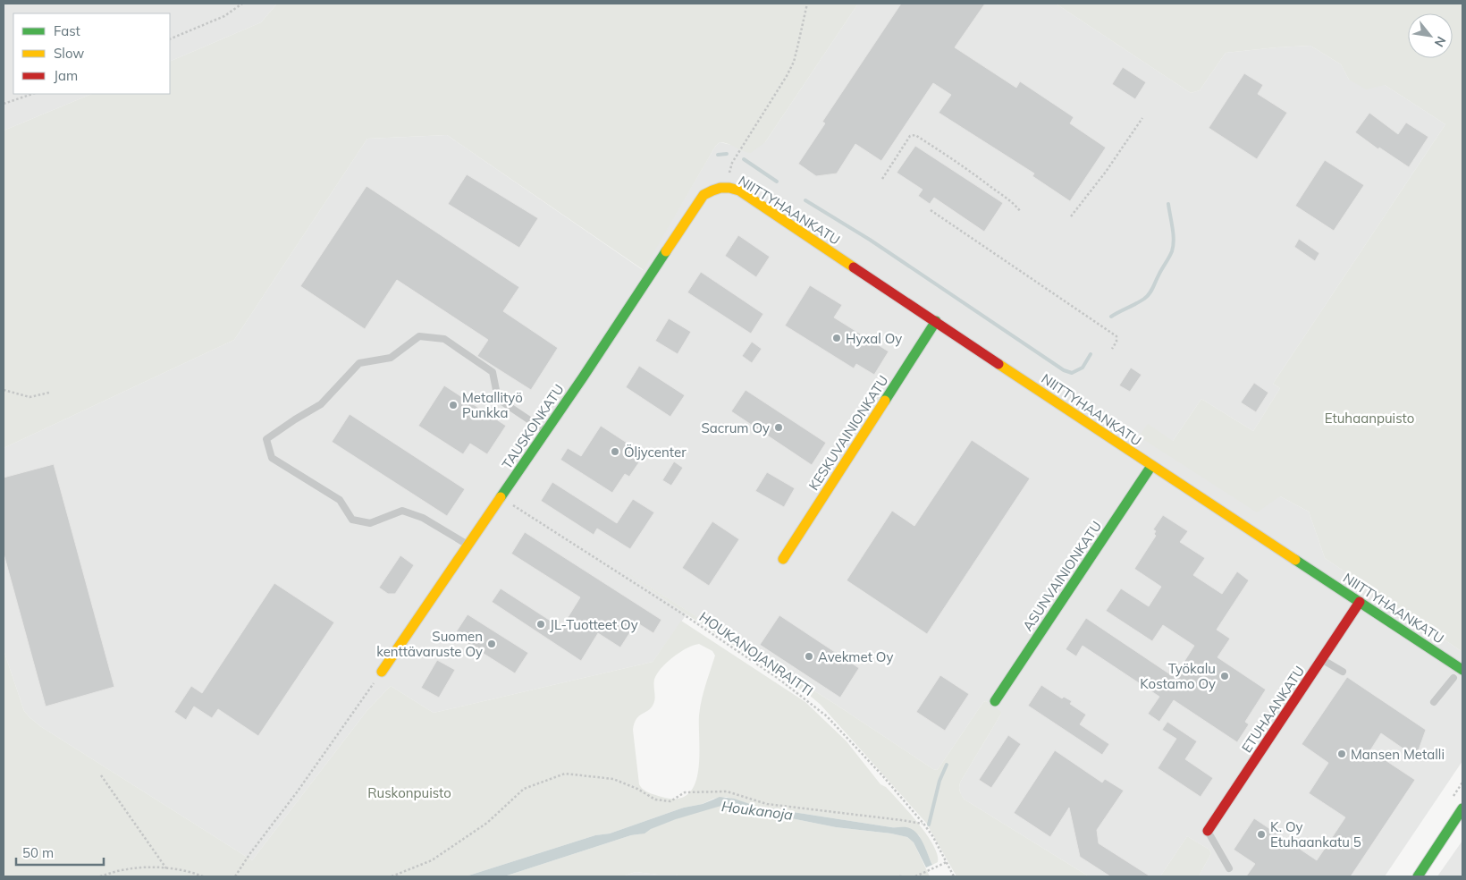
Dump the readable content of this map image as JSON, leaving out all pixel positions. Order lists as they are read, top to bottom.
{
  "streets": {
    "street": [
      "NIITTYHAANKATU",
      "TAUSKONKATU",
      "KESKUVAINIONKATU",
      "ASUNVAINIONKATU",
      "ETUHAANKATU"
    ],
    "path": ["HOUKANOJANRAITTI"]
  },
  "crossings": [
    ["NIITTYHAANKATU", "TAUSKONKATU"],
    ["NIITTYHAANKATU", "KESKUVAINIONKATU"],
    ["NIITTYHAANKATU", "ASUNVAINIONKATU"],
    ["NIITTYHAANKATU", "ETUHAANKATU"],
    ["TAUSKONKATU", "HOUKANOJANRAITTI"]
  ],
  "water": ["Houkanoja"],
  "parks": ["Etuhaanpuisto", "Ruskonpuisto"],
  "places": [
    "Hyxal Oy",
    "Metallityö Punkka",
    "Sacrum Oy",
    "Öljycenter",
    "JL-Tuotteet Oy",
    "Suomen kenttävaruste Oy",
    "Avekmet Oy",
    "Työkalu Kostamo Oy",
    "Mansen Metalli",
    "K. Oy Etuhaankatu 5"
  ],
  "legend": ["Fast", "Slow", "Jam"],
  "scale_bar": "50 m",
  "north": "bottom right"
}
